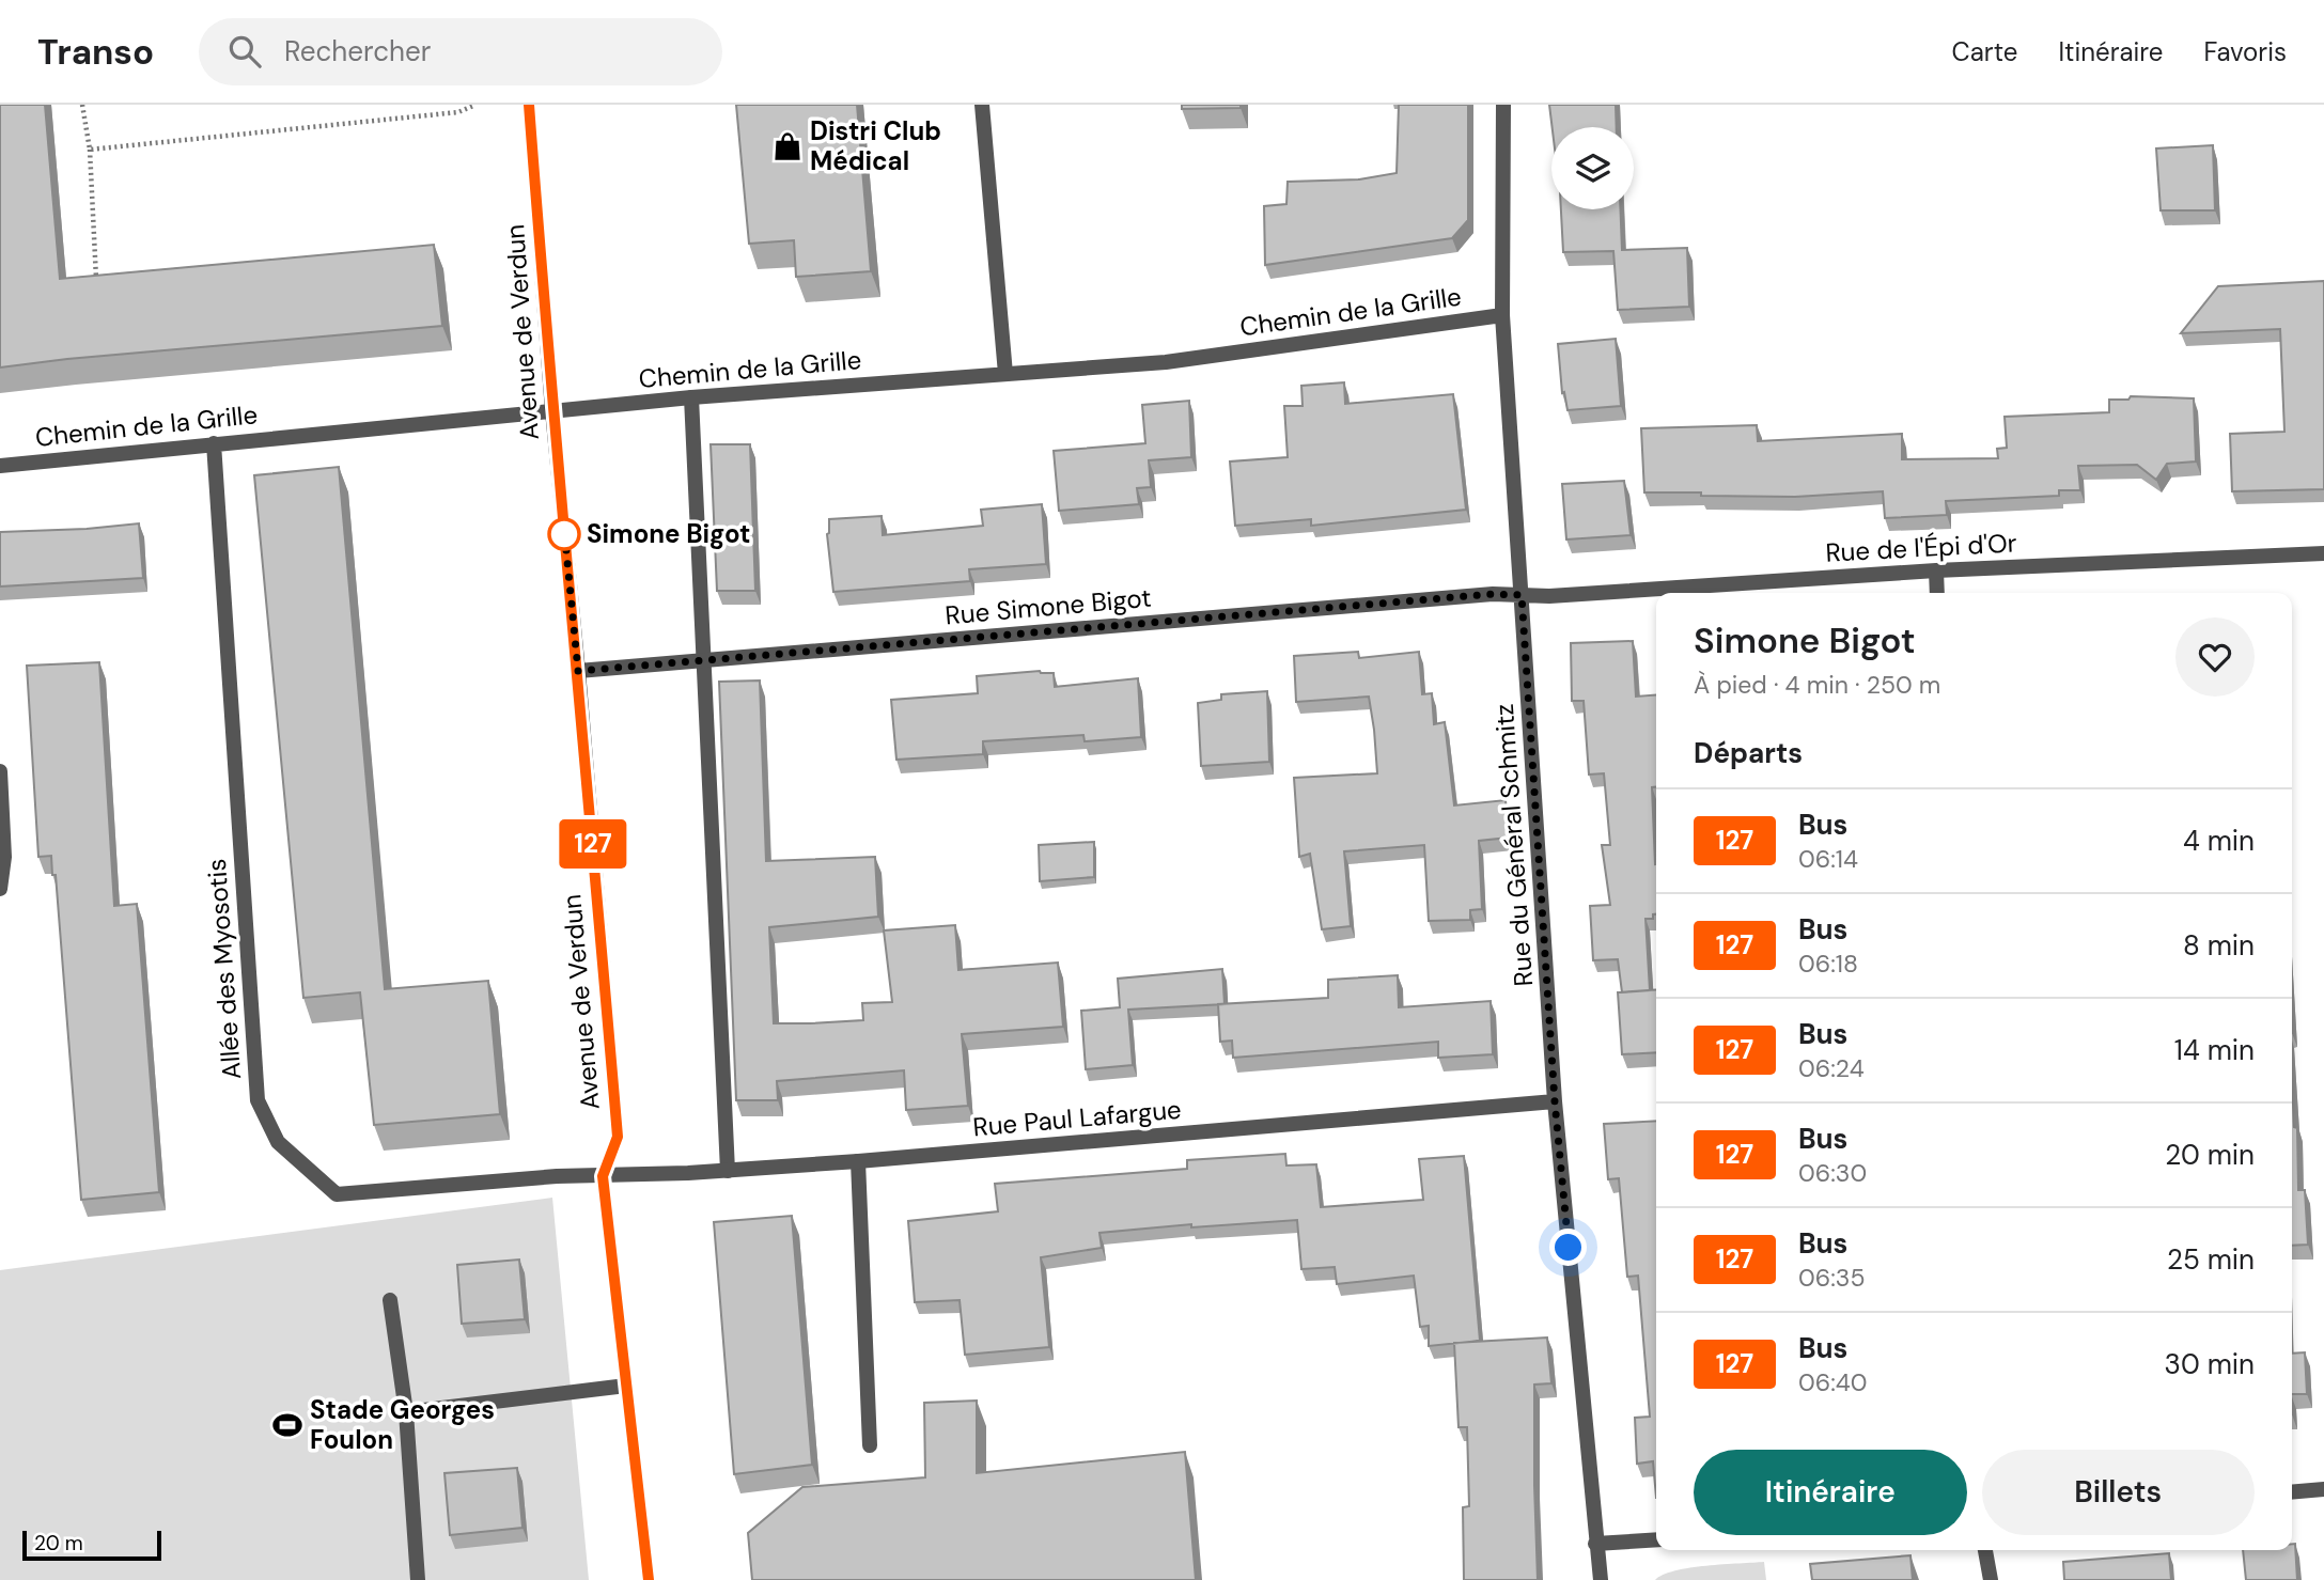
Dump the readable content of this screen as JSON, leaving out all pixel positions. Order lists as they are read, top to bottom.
{
  "streets": {
    "street": [
      "Chemin de la Grille",
      "Avenue de Verdun",
      "Rue de l'Épi d'Or",
      "Rue Simone Bigot",
      "Rue du Général Schmitz",
      "Allée des Myosotis",
      "Rue Paul Lafargue"
    ]
  },
  "crossings": [
    ["Chemin de la Grille", "Avenue de Verdun"],
    ["Chemin de la Grille", "Rue du Général Schmitz"],
    ["Chemin de la Grille", "Allée des Myosotis"],
    ["Avenue de Verdun", "Rue Simone Bigot"],
    ["Avenue de Verdun", "Allée des Myosotis"],
    ["Avenue de Verdun", "Rue Paul Lafargue"],
    ["Rue de l'Épi d'Or", "Rue Simone Bigot"],
    ["Rue de l'Épi d'Or", "Rue du Général Schmitz"],
    ["Rue Simone Bigot", "Rue du Général Schmitz"],
    ["Rue du Général Schmitz", "Rue Paul Lafargue"],
    ["Allée des Myosotis", "Rue Paul Lafargue"]
  ],
  "places": {
    "shop": ["Distri Club Médical"],
    "other": ["Simone Bigot"],
    "sports": ["Stade Georges Foulon"]
  },
  "lines": ["bus line 127"],
  "scale_bar": "20 m",
  "page": {
    "header": "Transo",
    "search": "Rechercher",
    "nav": ["Carte", "Itinéraire", "Favoris"],
    "on_map": "127",
    "heading": [
      ["Simone Bigot", "À pied · 4 min · 250 m"],
      "Départs"
    ],
    "list": [
      {
        "mark": "127",
        "name": "Bus",
        "note": "06:14",
        "value": "4 min"
      },
      {
        "mark": "127",
        "name": "Bus",
        "note": "06:18",
        "value": "8 min"
      },
      {
        "mark": "127",
        "name": "Bus",
        "note": "06:24",
        "value": "14 min"
      },
      {
        "mark": "127",
        "name": "Bus",
        "note": "06:30",
        "value": "20 min"
      },
      {
        "mark": "127",
        "name": "Bus",
        "note": "06:35",
        "value": "25 min"
      },
      {
        "mark": "127",
        "name": "Bus",
        "note": "06:40",
        "value": "30 min"
      }
    ],
    "buttons": ["Itinéraire", "Billets"],
    "scale": "20 m"
  }
}
